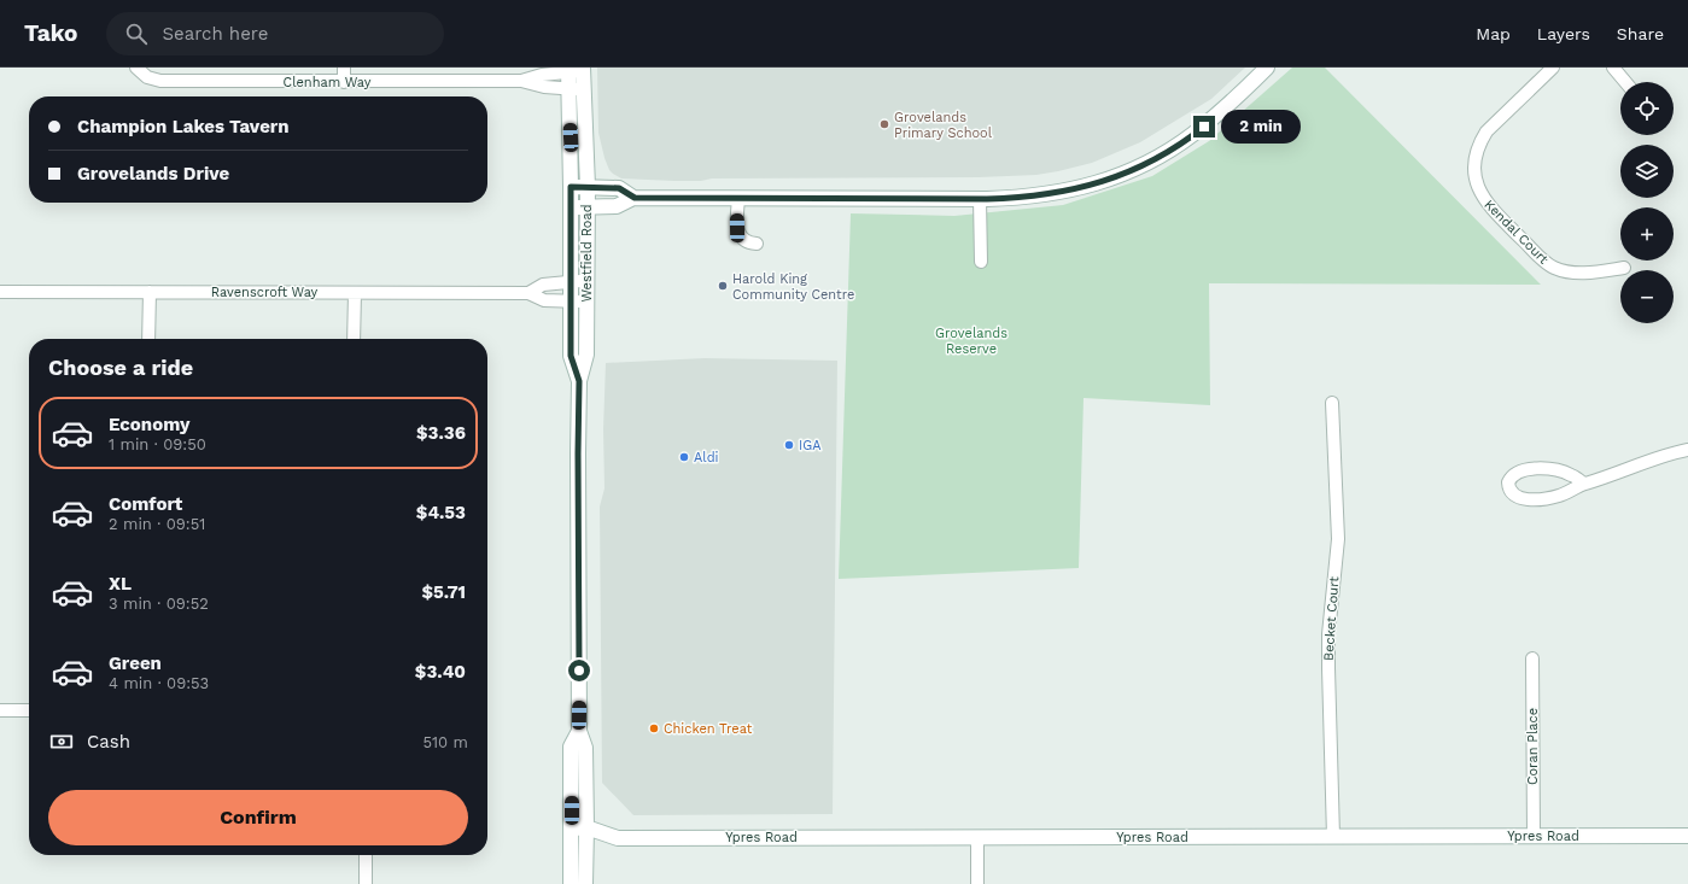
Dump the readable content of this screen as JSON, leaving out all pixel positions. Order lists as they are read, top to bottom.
{
  "streets": {
    "street": [
      "Clenham Way",
      "Kendal Court",
      "Westfield Road",
      "Ravenscroft Way",
      "Becket Court",
      "Coran Place",
      "Ypres Road"
    ]
  },
  "crossings": [
    ["Clenham Way", "Westfield Road"],
    ["Westfield Road", "Ravenscroft Way"],
    ["Westfield Road", "Ypres Road"],
    ["Becket Court", "Ypres Road"],
    ["Coran Place", "Ypres Road"]
  ],
  "parks": ["Grovelands Reserve"],
  "places": [
    "Grovelands Primary School",
    "Harold King Community Centre",
    "IGA",
    "Aldi",
    "Chicken Treat"
  ],
  "page": {
    "header": "Tako",
    "search": "Search here",
    "nav": ["Map", "Layers", "Share"],
    "map_buttons": ["+", "−"],
    "banner": ["Champion Lakes Tavern", "Grovelands Drive"],
    "bubble": "2 min",
    "heading": "Choose a ride",
    "list": [
      {
        "name": "Economy",
        "note": "1 min · 09:50",
        "value": "$3.36"
      },
      {
        "name": "Comfort",
        "note": "2 min · 09:51",
        "value": "$4.53"
      },
      {
        "name": "XL",
        "note": "3 min · 09:52",
        "value": "$5.71"
      },
      {
        "name": "Green",
        "note": "4 min · 09:53",
        "value": "$3.40"
      }
    ],
    "pay": ["Cash", "510 m"],
    "buttons": "Confirm"
  }
}
